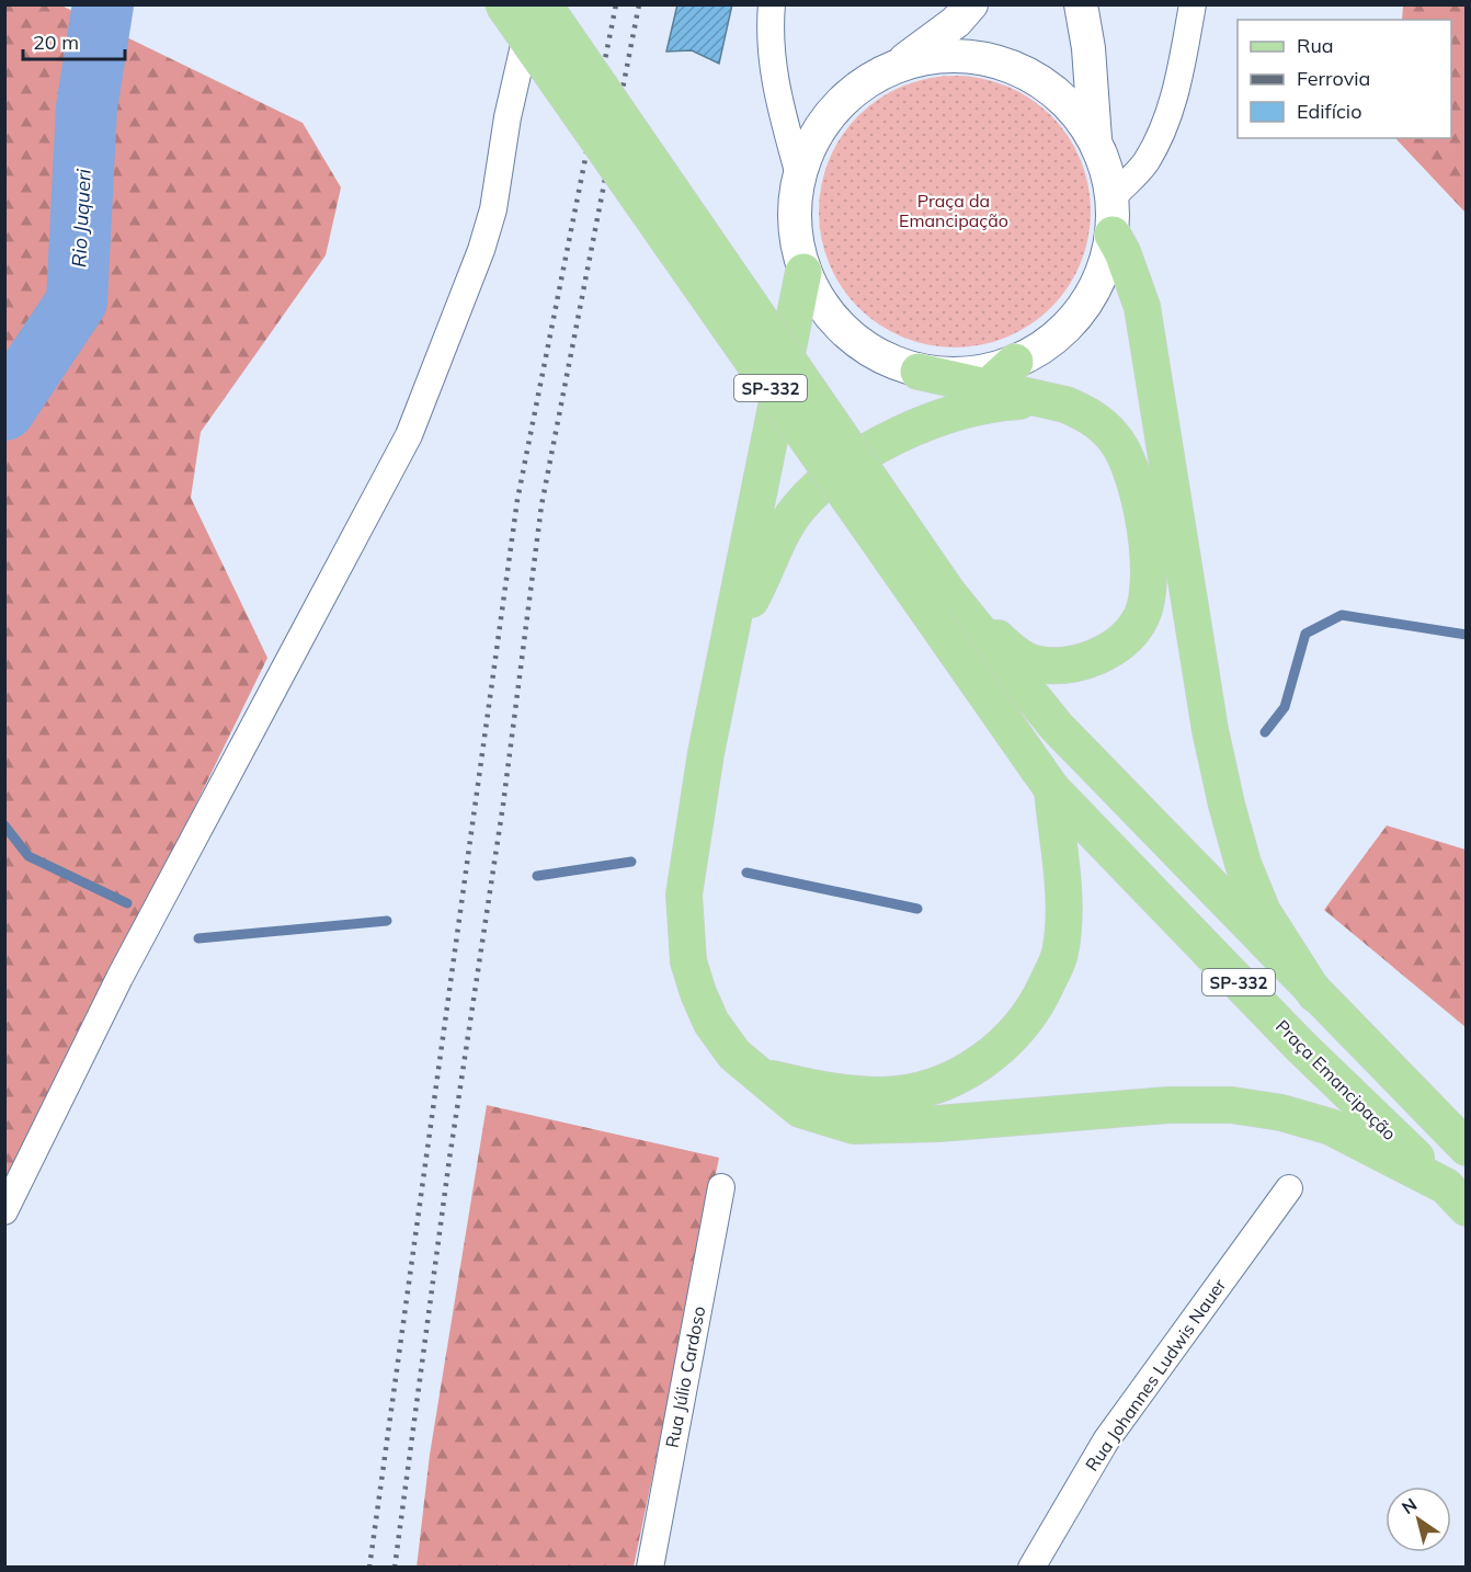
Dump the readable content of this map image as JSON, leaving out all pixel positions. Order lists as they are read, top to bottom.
{
  "streets": {
    "main road": ["SP-332", "Praça Emancipação"],
    "street": ["Rua Johannes Ludwis Nauer", "Rua Júlio Cardoso"]
  },
  "crossings": [
    ["SP-332", "Praça Emancipação"]
  ],
  "water": ["Rio Juqueri"],
  "parks": ["Praça da Emancipação"],
  "legend": ["Rua", "Ferrovia", "Edifício"],
  "scale_bar": "20 m",
  "north": "top left"
}
